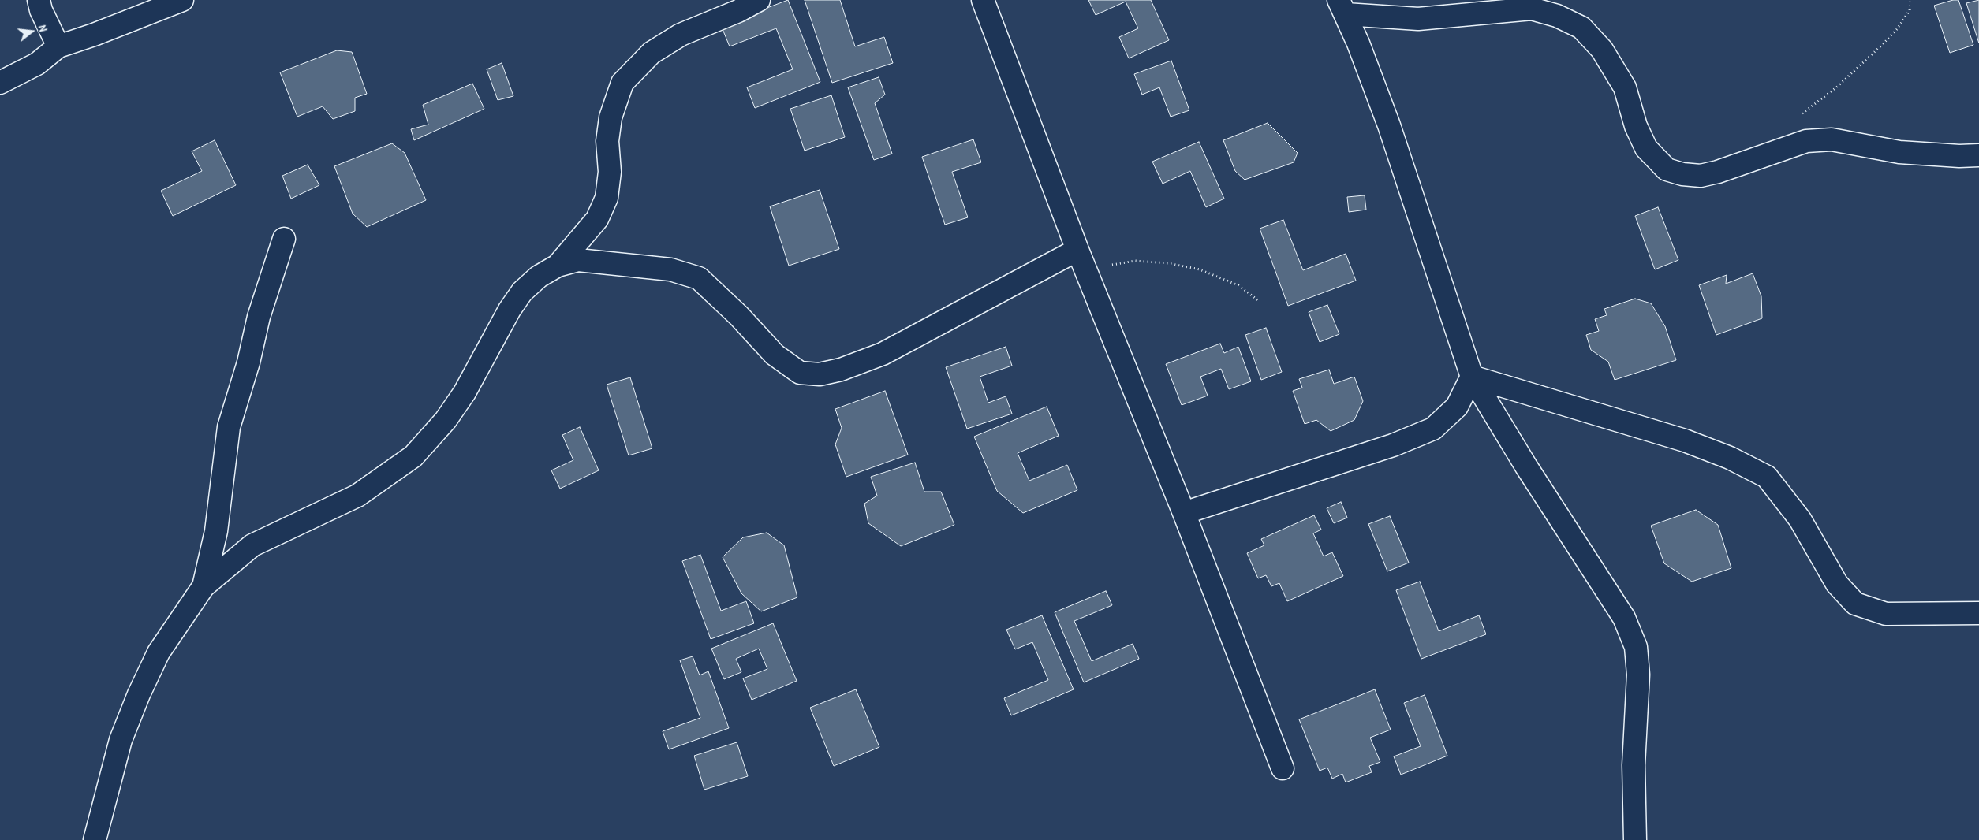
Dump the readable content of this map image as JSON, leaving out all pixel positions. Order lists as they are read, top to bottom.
{
  "north": "right"
}
